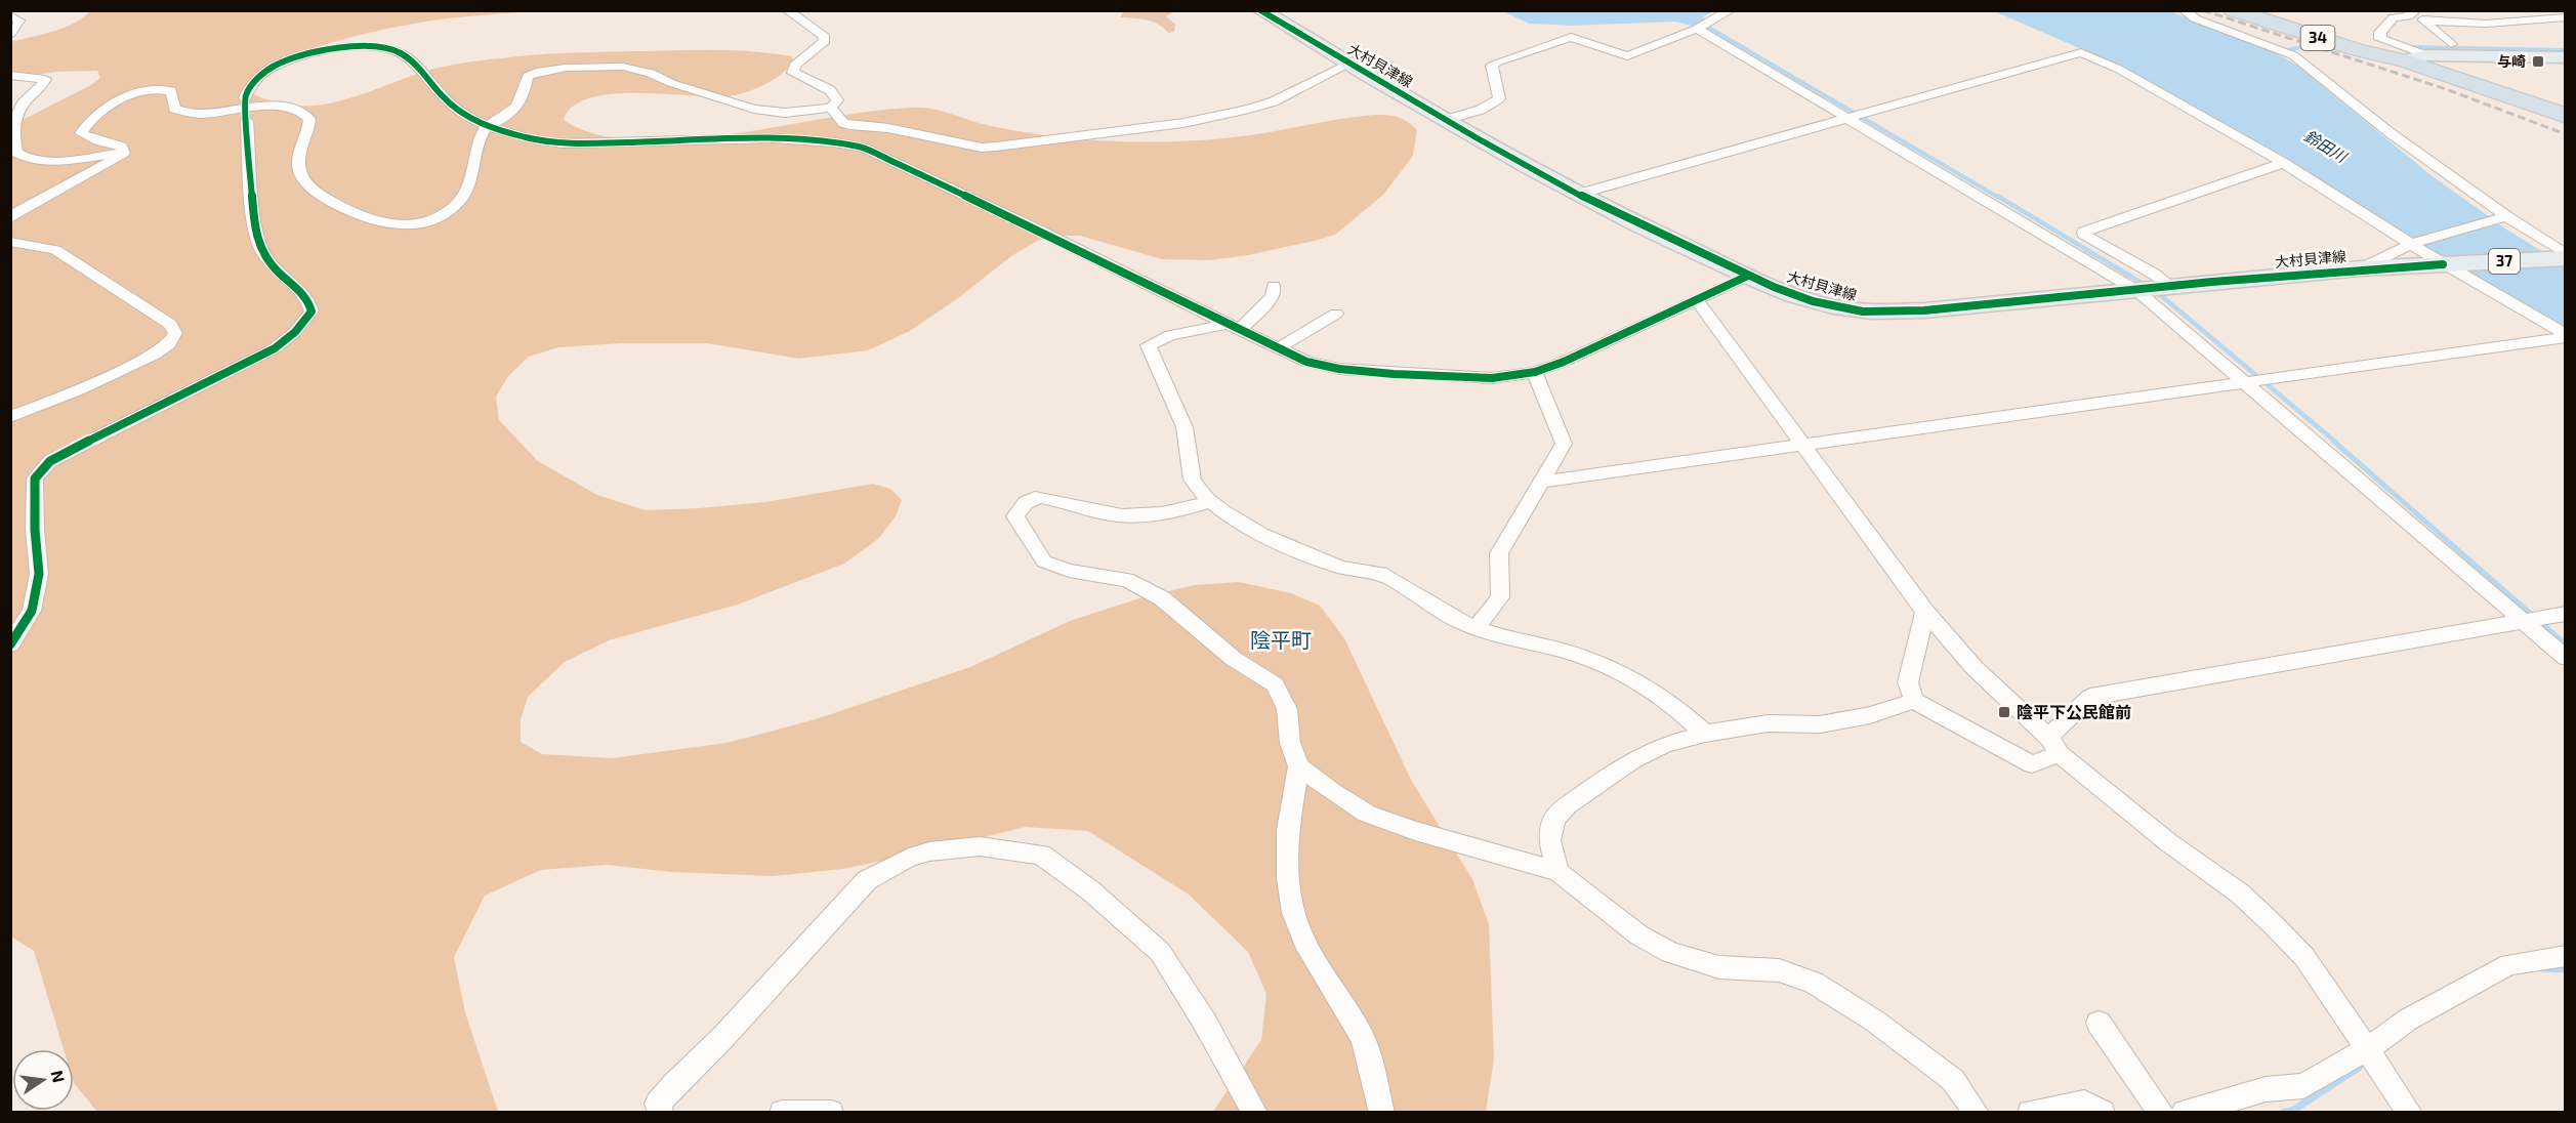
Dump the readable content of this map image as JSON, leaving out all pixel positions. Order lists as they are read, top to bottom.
{
  "streets": {
    "highway": ["34"],
    "main road": ["大村貝津線", "37"]
  },
  "districts": ["陰平町"],
  "water": ["鈴田川"],
  "places": {
    "transit": ["与崎", "陰平下公民館前"]
  },
  "north": "right"
}
